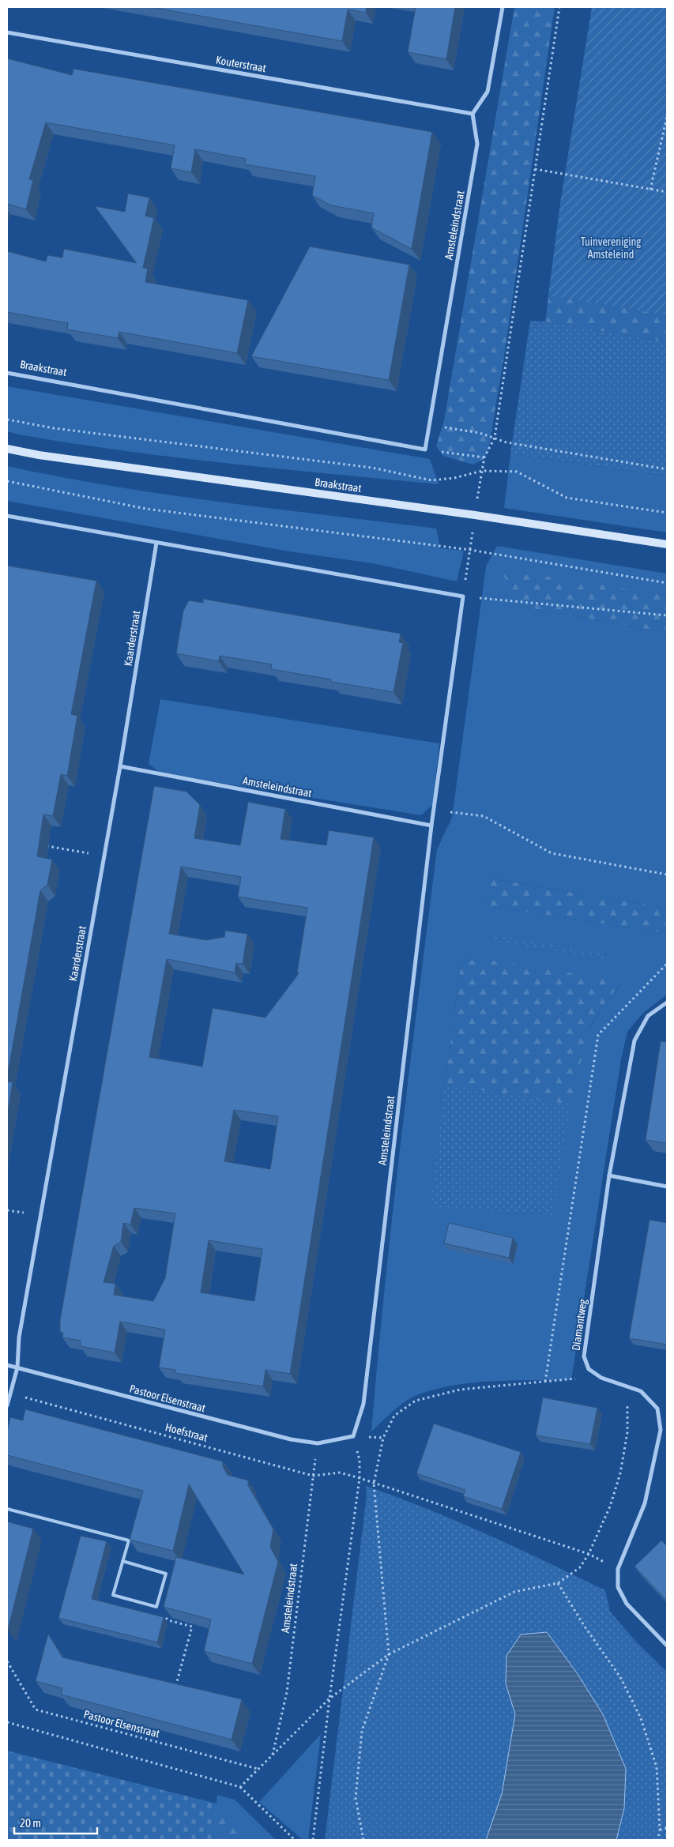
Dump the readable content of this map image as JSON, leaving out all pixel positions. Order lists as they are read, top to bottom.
{
  "streets": {
    "street": [
      "Kouterstraat",
      "Amsteleindstraat",
      "Braakstraat",
      "Kaarderstraat",
      "Diamantweg",
      "Pastoor Elsenstraat"
    ],
    "path": ["Hoefstraat"]
  },
  "crossings": [
    ["Kouterstraat", "Amsteleindstraat"],
    ["Amsteleindstraat", "Braakstraat"],
    ["Amsteleindstraat", "Kaarderstraat"],
    ["Amsteleindstraat", "Pastoor Elsenstraat"],
    ["Amsteleindstraat", "Hoefstraat"],
    ["Kaarderstraat", "Pastoor Elsenstraat"]
  ],
  "parks": ["Tuinvereniging Amsteleind"],
  "scale_bar": "20 m"
}
